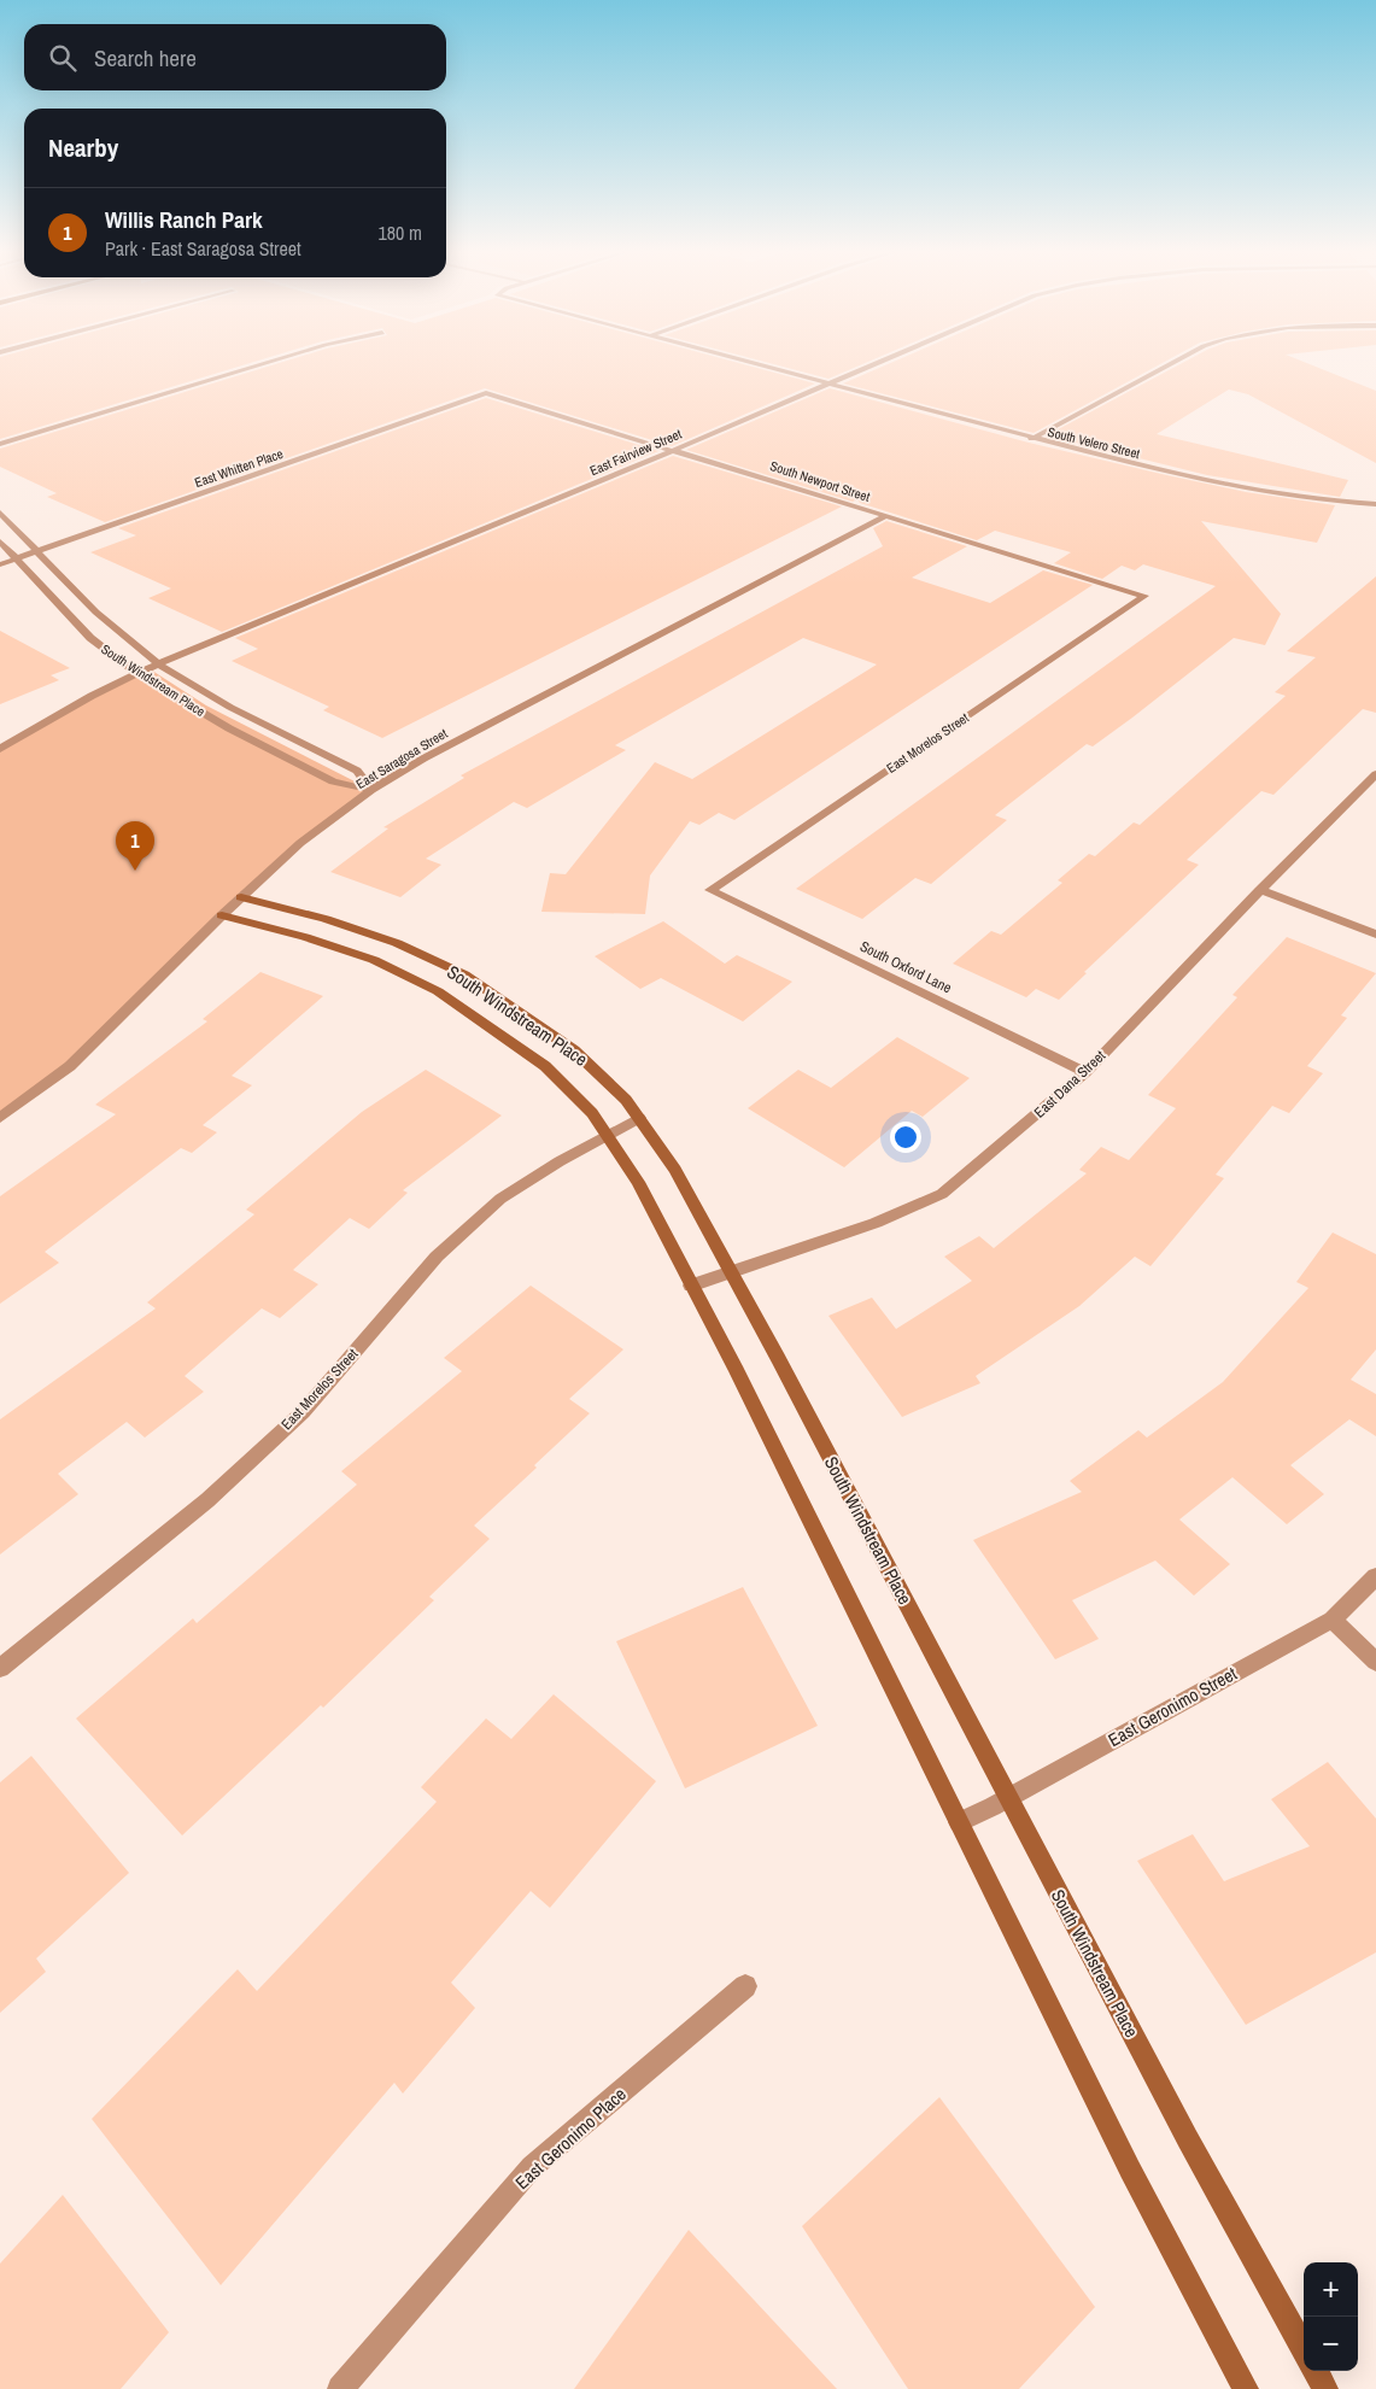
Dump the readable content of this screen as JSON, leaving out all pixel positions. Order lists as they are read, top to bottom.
{
  "streets": {
    "street": [
      "South Velero Street",
      "East Fairview Street",
      "East Whitten Place",
      "South Newport Street",
      "South Windstream Place",
      "East Morelos Street",
      "East Saragosa Street",
      "South Oxford Lane",
      "East Dana Street",
      "East Geronimo Street",
      "East Geronimo Place"
    ]
  },
  "crossings": [
    ["South Velero Street", "East Fairview Street"],
    ["East Fairview Street", "South Newport Street"],
    ["East Fairview Street", "South Windstream Place"],
    ["East Whitten Place", "South Newport Street"],
    ["East Whitten Place", "South Windstream Place"],
    ["South Newport Street", "East Morelos Street"],
    ["South Newport Street", "East Saragosa Street"],
    ["South Windstream Place", "East Morelos Street"],
    ["South Windstream Place", "East Saragosa Street"],
    ["South Windstream Place", "East Dana Street"],
    ["South Windstream Place", "East Geronimo Street"],
    ["East Morelos Street", "South Oxford Lane"],
    ["South Oxford Lane", "East Dana Street"]
  ],
  "page": {
    "search": "Search here",
    "heading": "Nearby",
    "list": [
      {
        "mark": "1",
        "name": "Willis Ranch Park",
        "note": "Park · East Saragosa Street",
        "value": "180 m"
      }
    ],
    "pins": "1",
    "map_buttons": ["+", "−"]
  }
}
